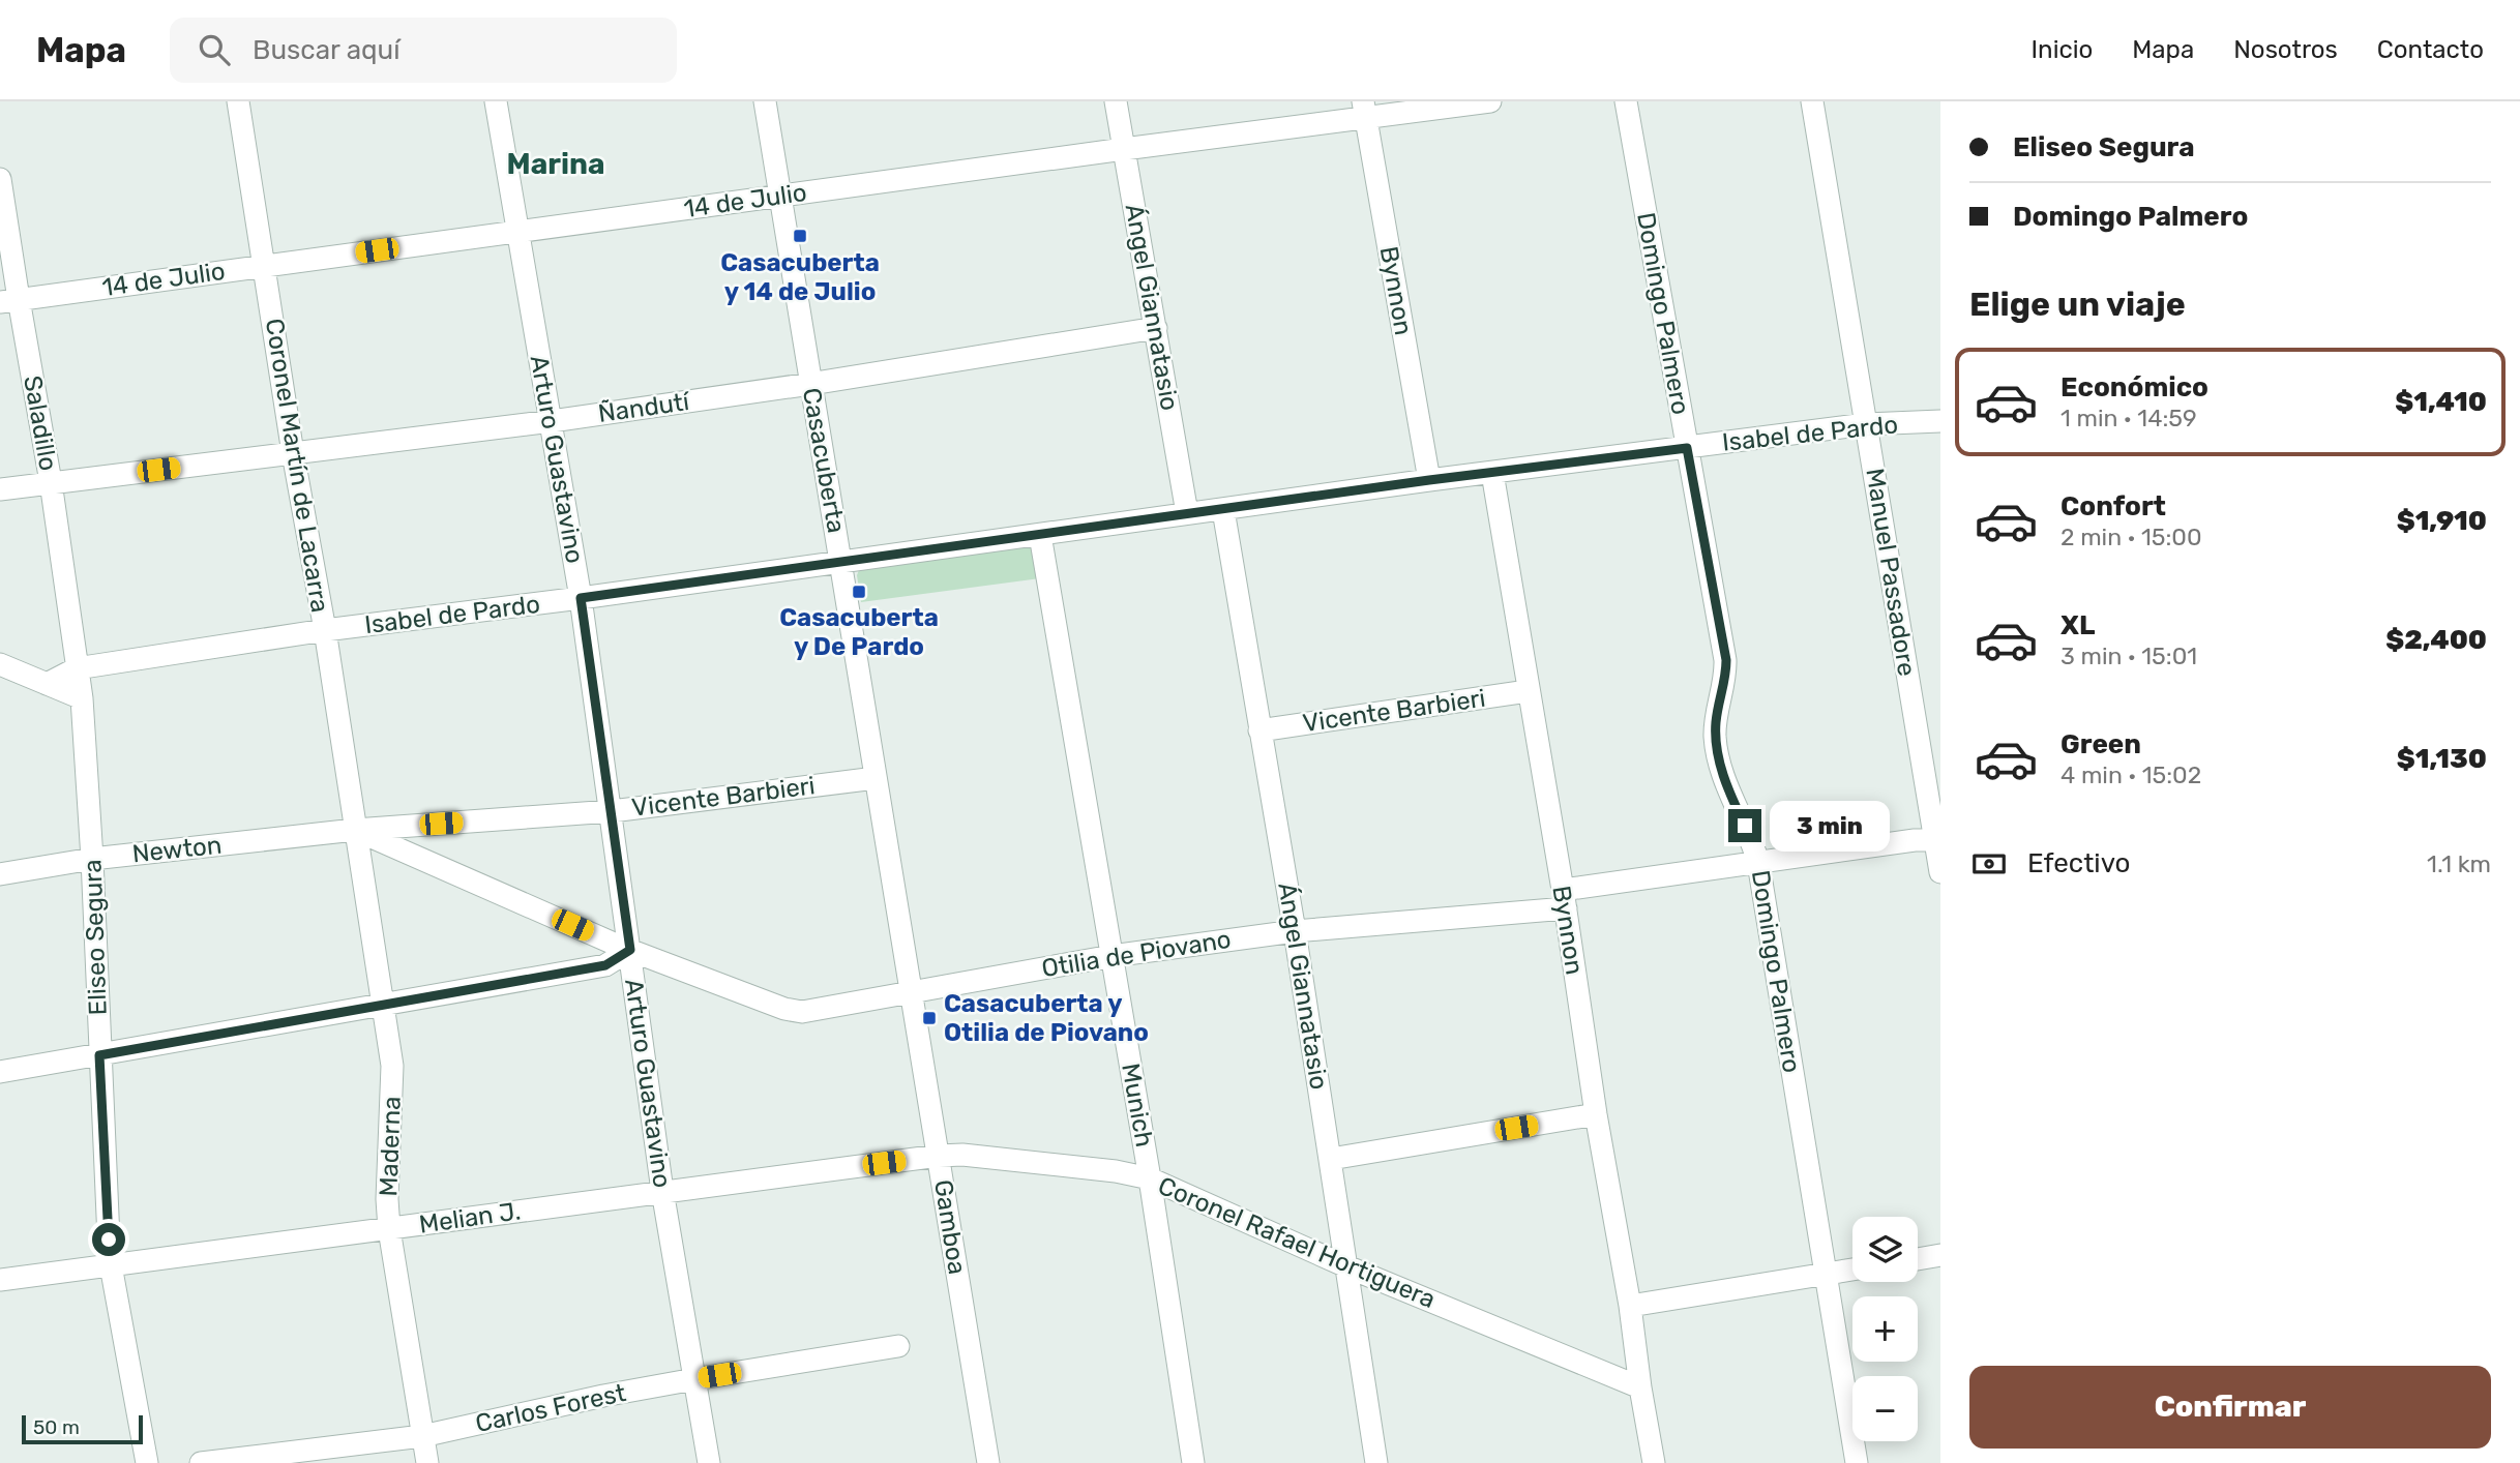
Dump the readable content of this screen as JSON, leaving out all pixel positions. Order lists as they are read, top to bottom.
{
  "streets": {
    "street": [
      "14 de Julio",
      "Bynnon",
      "Ángel Giannatasio",
      "Domingo Palmero",
      "Ñandutí",
      "Saladillo",
      "Isabel de Pardo",
      "Arturo Guastavino",
      "Casacuberta",
      "Coronel Martín de Lacarra",
      "Manuel Passadore",
      "Vicente Barbieri",
      "Newton",
      "Eliseo Segura",
      "Otilia de Piovano",
      "Munich",
      "Maderna",
      "Melian J.",
      "Gamboa",
      "Coronel Rafael Hortiguera",
      "Carlos Forest"
    ]
  },
  "crossings": [
    ["14 de Julio", "Bynnon"],
    ["14 de Julio", "Ángel Giannatasio"],
    ["14 de Julio", "Saladillo"],
    ["14 de Julio", "Arturo Guastavino"],
    ["14 de Julio", "Casacuberta"],
    ["14 de Julio", "Coronel Martín de Lacarra"],
    ["Bynnon", "Isabel de Pardo"],
    ["Bynnon", "Vicente Barbieri"],
    ["Bynnon", "Otilia de Piovano"],
    ["Bynnon", "Coronel Rafael Hortiguera"],
    ["Ángel Giannatasio", "Ñandutí"],
    ["Ángel Giannatasio", "Isabel de Pardo"],
    ["Ángel Giannatasio", "Vicente Barbieri"],
    ["Ángel Giannatasio", "Otilia de Piovano"],
    ["Ángel Giannatasio", "Coronel Rafael Hortiguera"],
    ["Domingo Palmero", "Isabel de Pardo"],
    ["Domingo Palmero", "Otilia de Piovano"],
    ["Ñandutí", "Saladillo"],
    ["Ñandutí", "Arturo Guastavino"],
    ["Ñandutí", "Casacuberta"],
    ["Ñandutí", "Coronel Martín de Lacarra"],
    ["Saladillo", "Isabel de Pardo"],
    ["Saladillo", "Eliseo Segura"],
    ["Isabel de Pardo", "Arturo Guastavino"],
    ["Isabel de Pardo", "Casacuberta"],
    ["Isabel de Pardo", "Coronel Martín de Lacarra"],
    ["Isabel de Pardo", "Manuel Passadore"],
    ["Isabel de Pardo", "Eliseo Segura"],
    ["Isabel de Pardo", "Munich"],
    ["Arturo Guastavino", "Vicente Barbieri"],
    ["Arturo Guastavino", "Otilia de Piovano"],
    ["Arturo Guastavino", "Melian J."],
    ["Arturo Guastavino", "Carlos Forest"],
    ["Casacuberta", "Vicente Barbieri"],
    ["Casacuberta", "Otilia de Piovano"],
    ["Casacuberta", "Gamboa"],
    ["Coronel Martín de Lacarra", "Vicente Barbieri"],
    ["Coronel Martín de Lacarra", "Newton"],
    ["Coronel Martín de Lacarra", "Otilia de Piovano"],
    ["Coronel Martín de Lacarra", "Maderna"],
    ["Manuel Passadore", "Otilia de Piovano"],
    ["Vicente Barbieri", "Newton"],
    ["Vicente Barbieri", "Otilia de Piovano"],
    ["Vicente Barbieri", "Maderna"],
    ["Newton", "Eliseo Segura"],
    ["Newton", "Otilia de Piovano"],
    ["Newton", "Maderna"],
    ["Eliseo Segura", "Melian J."],
    ["Otilia de Piovano", "Munich"],
    ["Otilia de Piovano", "Maderna"],
    ["Otilia de Piovano", "Gamboa"],
    ["Munich", "Coronel Rafael Hortiguera"],
    ["Maderna", "Melian J."],
    ["Maderna", "Carlos Forest"],
    ["Melian J.", "Gamboa"],
    ["Melian J.", "Coronel Rafael Hortiguera"],
    ["Gamboa", "Coronel Rafael Hortiguera"]
  ],
  "districts": ["Marina"],
  "places": {
    "transit": ["Casacuberta y 14 de Julio", "Casacuberta y De Pardo", "Casacuberta y Otilia de Piovano"]
  },
  "scale_bar": "50 m",
  "page": {
    "header": "Mapa",
    "search": "Buscar aquí",
    "nav": [
      "Inicio",
      "Mapa",
      "Nosotros",
      "Contacto"
    ],
    "banner": ["Eliseo Segura", "Domingo Palmero"],
    "heading": "Elige un viaje",
    "list": [
      {
        "name": "Económico",
        "note": "1 min · 14:59",
        "value": "$1,410"
      },
      {
        "name": "Confort",
        "note": "2 min · 15:00",
        "value": "$1,910"
      },
      {
        "name": "XL",
        "note": "3 min · 15:01",
        "value": "$2,400"
      },
      {
        "name": "Green",
        "note": "4 min · 15:02",
        "value": "$1,130"
      }
    ],
    "bubble": "3 min",
    "pay": ["Efectivo", "1.1 km"],
    "map_buttons": ["+", "−"],
    "buttons": "Confirmar",
    "scale": "50 m"
  }
}
